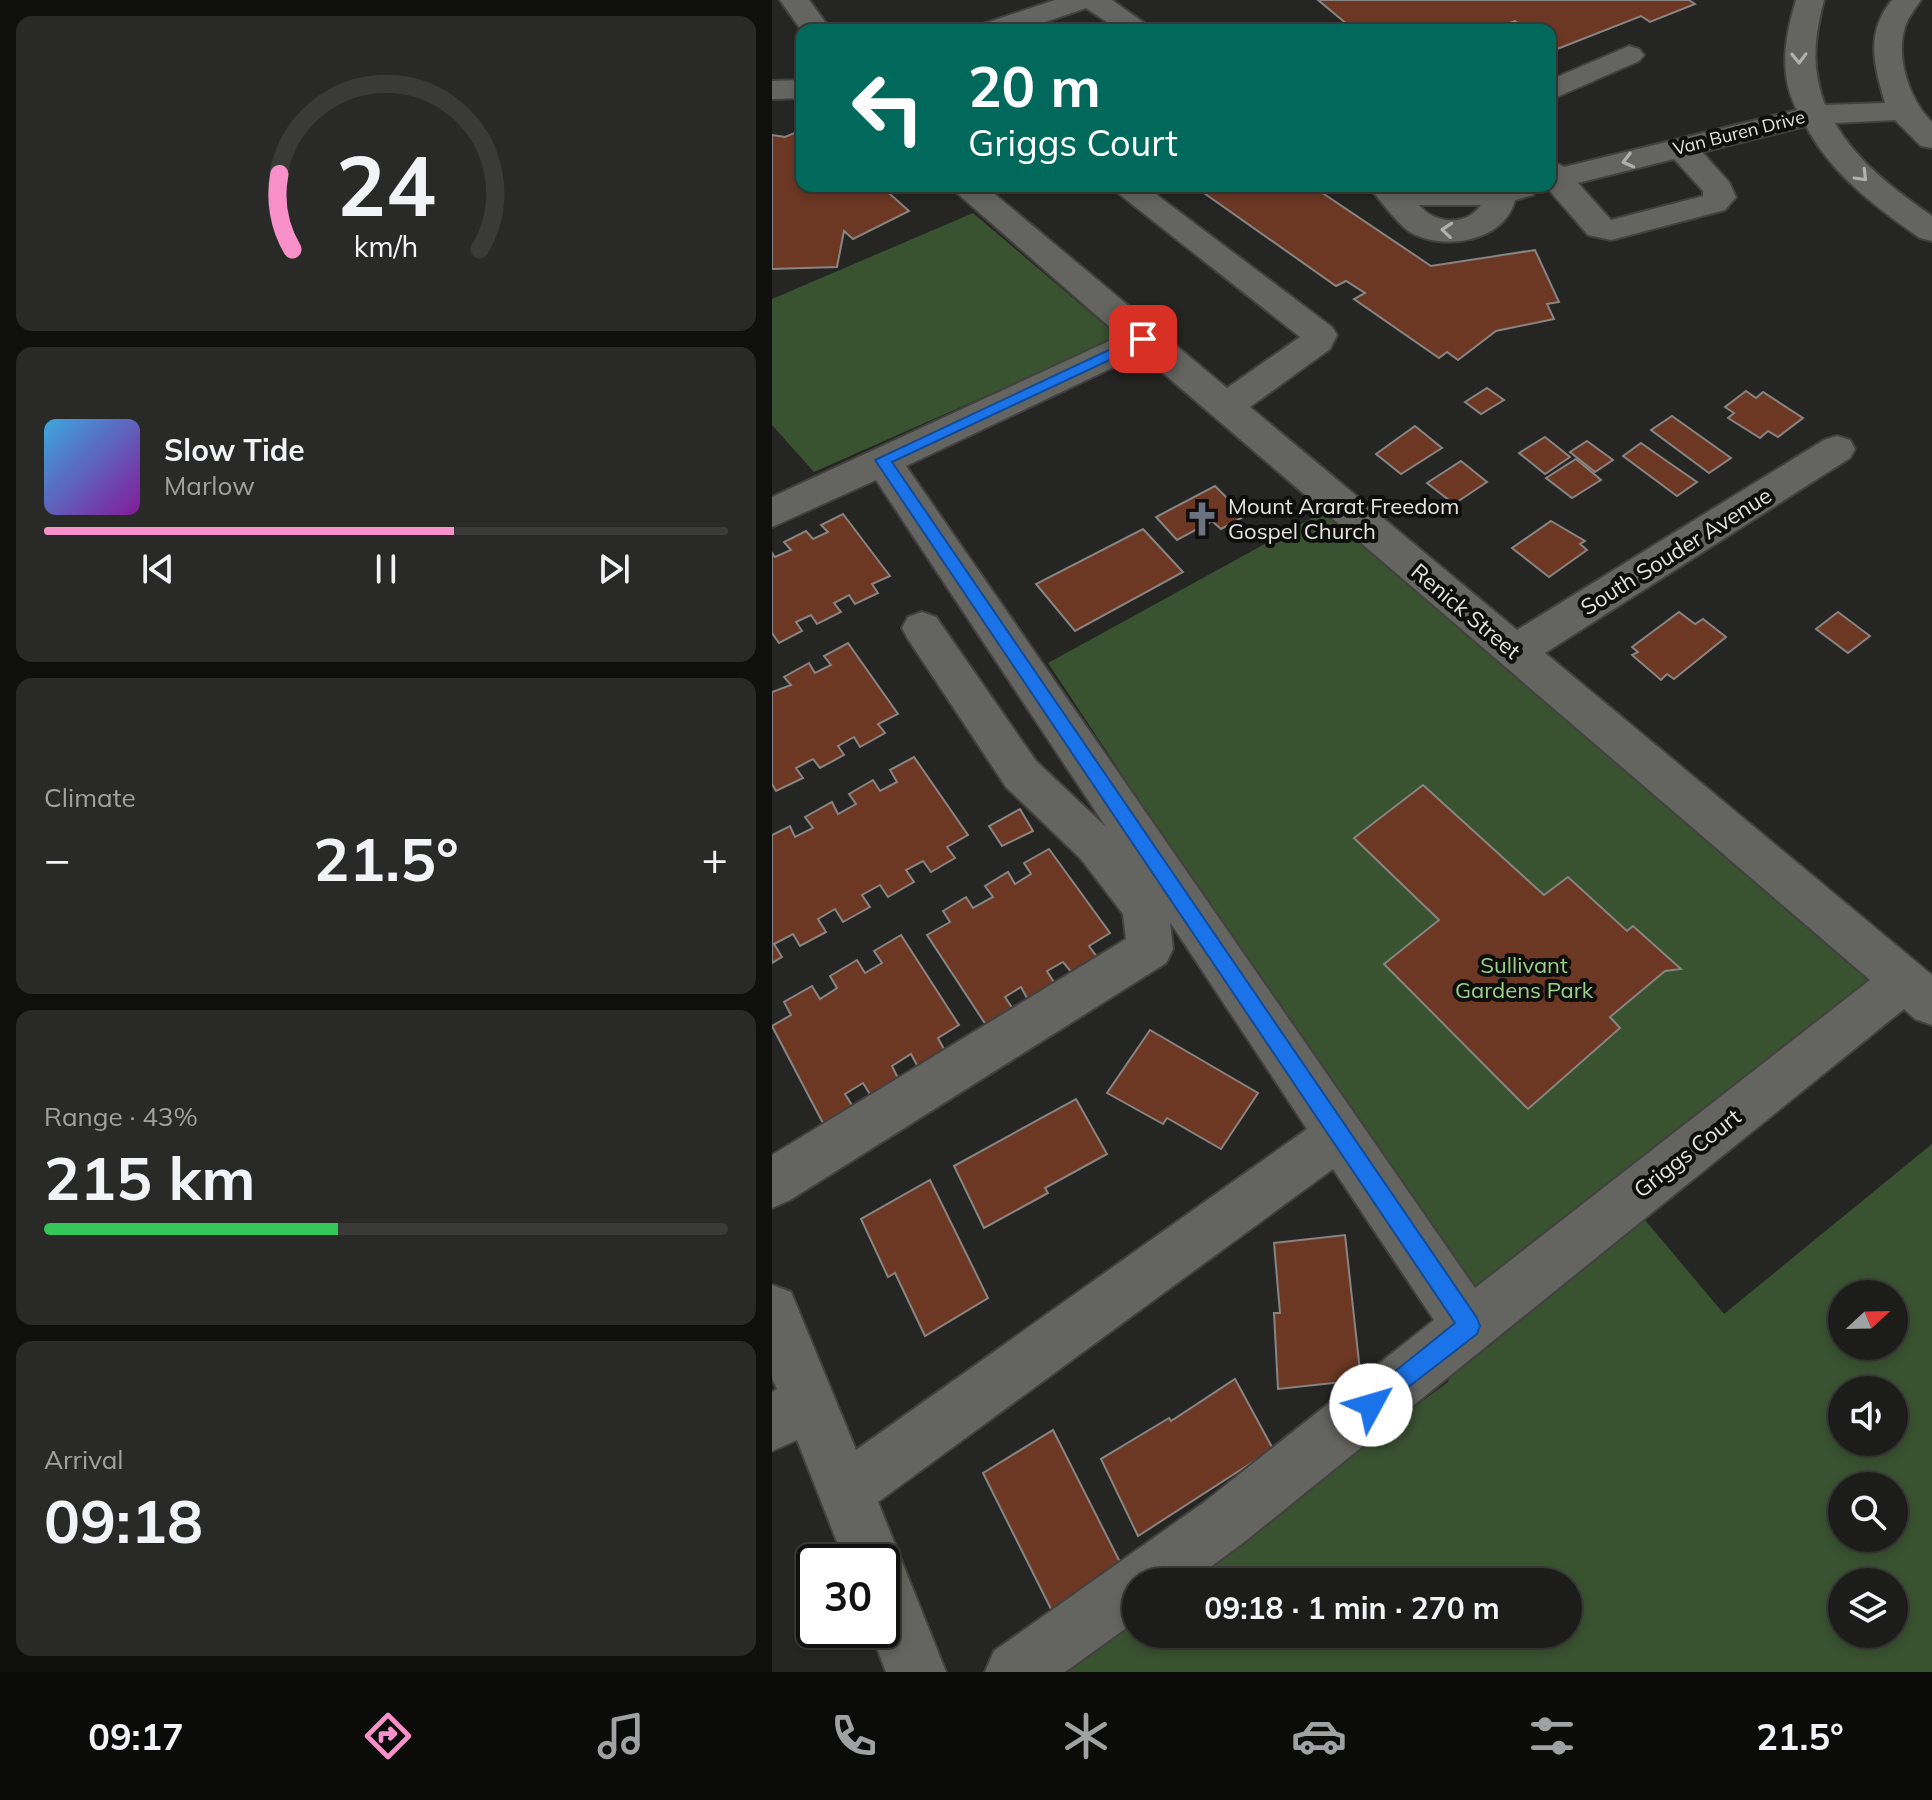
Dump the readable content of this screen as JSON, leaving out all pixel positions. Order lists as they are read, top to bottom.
{
  "streets": {
    "street": [
      "Van Buren Drive",
      "South Souder Avenue",
      "Renick Street",
      "Griggs Court"
    ]
  },
  "crossings": [
    ["South Souder Avenue", "Renick Street"],
    ["Renick Street", "Griggs Court"]
  ],
  "parks": ["Sullivant Gardens Park"],
  "places": {
    "church": ["Mount Ararat Freedom Gospel Church"]
  },
  "north": "right",
  "page": {
    "turn": ["20 m", "Griggs Court"],
    "song": ["Slow Tide", "Marlow"],
    "tile": [
      "Climate",
      ["Range · 43%", "215 km"],
      ["Arrival", "09:18"]
    ],
    "heat": ["−", "21.5°", "+"],
    "limit": "30",
    "trip": "09:18 · 1 min · 270 m",
    "tabs": ["09:17", "21.5°"],
    "gauge": ["24", "km/h"]
  }
}
